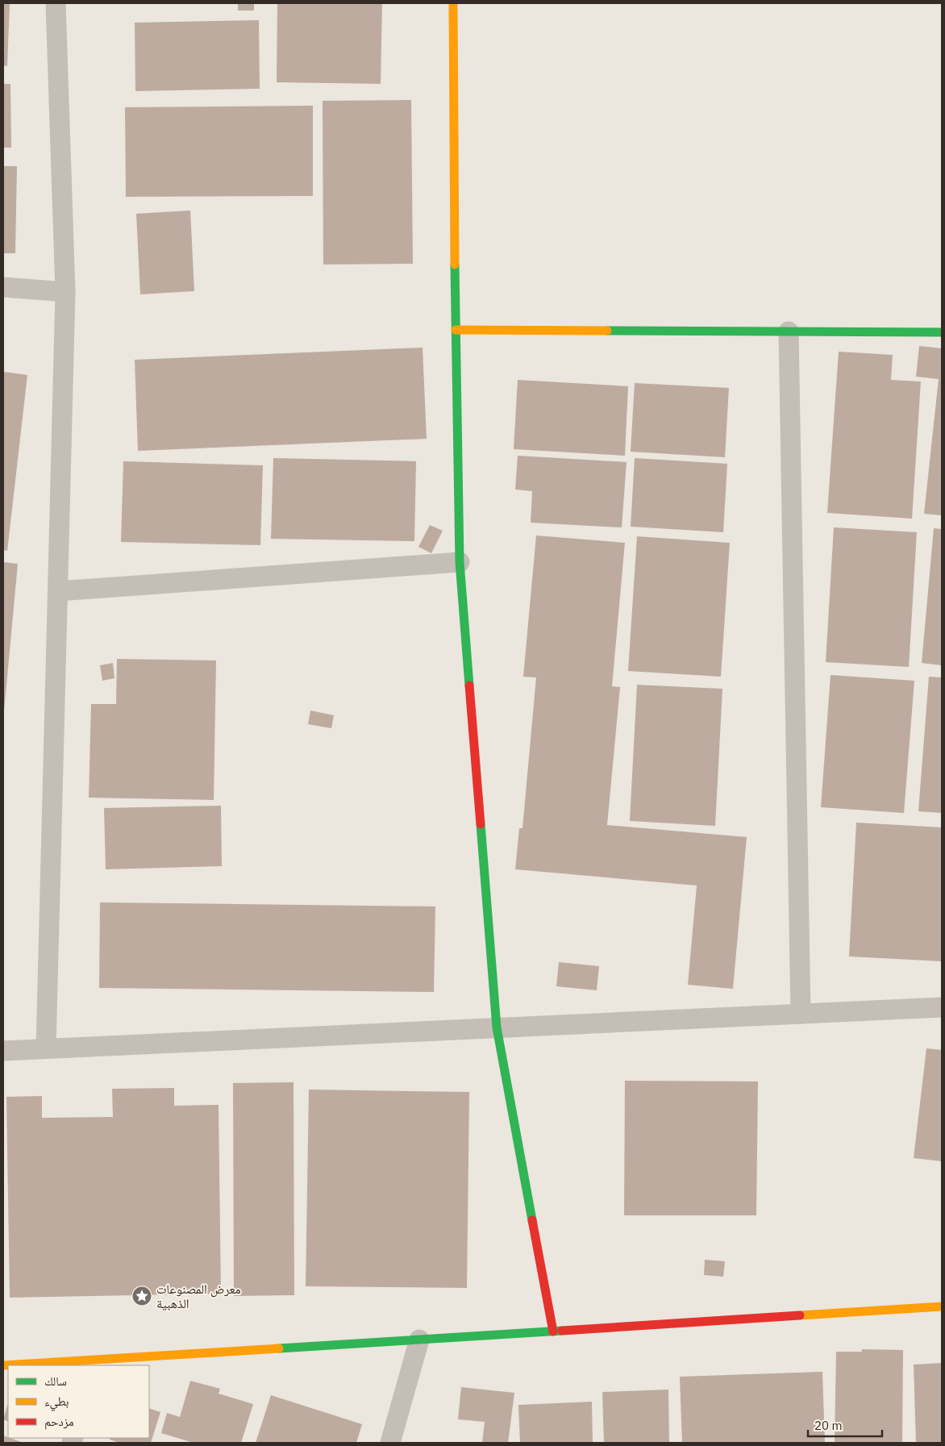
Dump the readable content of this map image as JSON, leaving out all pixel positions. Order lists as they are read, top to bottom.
{
  "places": {
    "place": ["معرض المصنوعات الذهبية"]
  },
  "legend": ["سالك", "بطيء", "مزدحم"],
  "scale_bar": "20 m"
}
